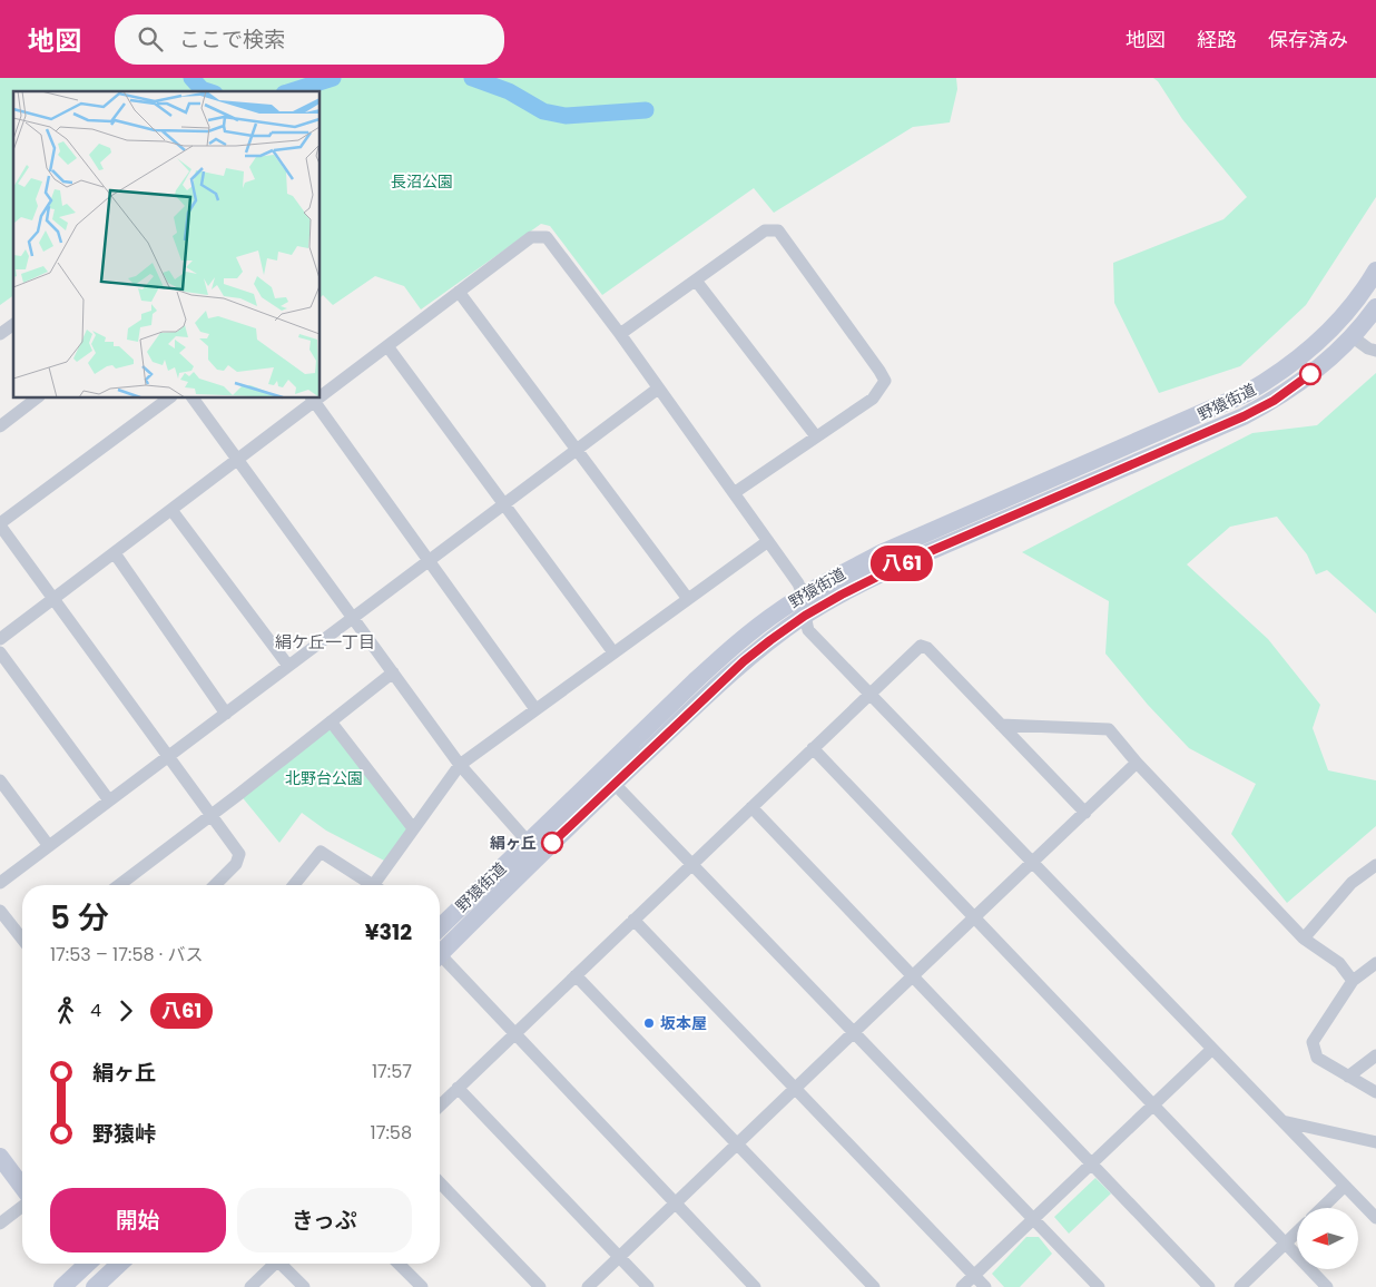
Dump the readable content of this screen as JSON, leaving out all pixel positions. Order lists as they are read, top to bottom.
{
  "streets": {
    "main road": ["野猿街道"]
  },
  "districts": ["絹ケ丘一丁目"],
  "parks": ["長沼公園", "北野台公園"],
  "places": ["絹ヶ丘", "坂本屋"],
  "lines": ["bus line 八61"],
  "north": "left",
  "page": {
    "header": "地図",
    "search": "ここで検索",
    "nav": ["地図", "経路", "保存済み"],
    "on_map": "八61",
    "heading": ["5 分", "17:53 – 17:58 · バス", "¥312"],
    "legs": ["4", "八61"],
    "list": [
      {
        "name": "絹ヶ丘",
        "value": "17:57"
      },
      {
        "name": "野猿峠",
        "value": "17:58"
      }
    ],
    "buttons": ["開始", "きっぷ"]
  }
}
